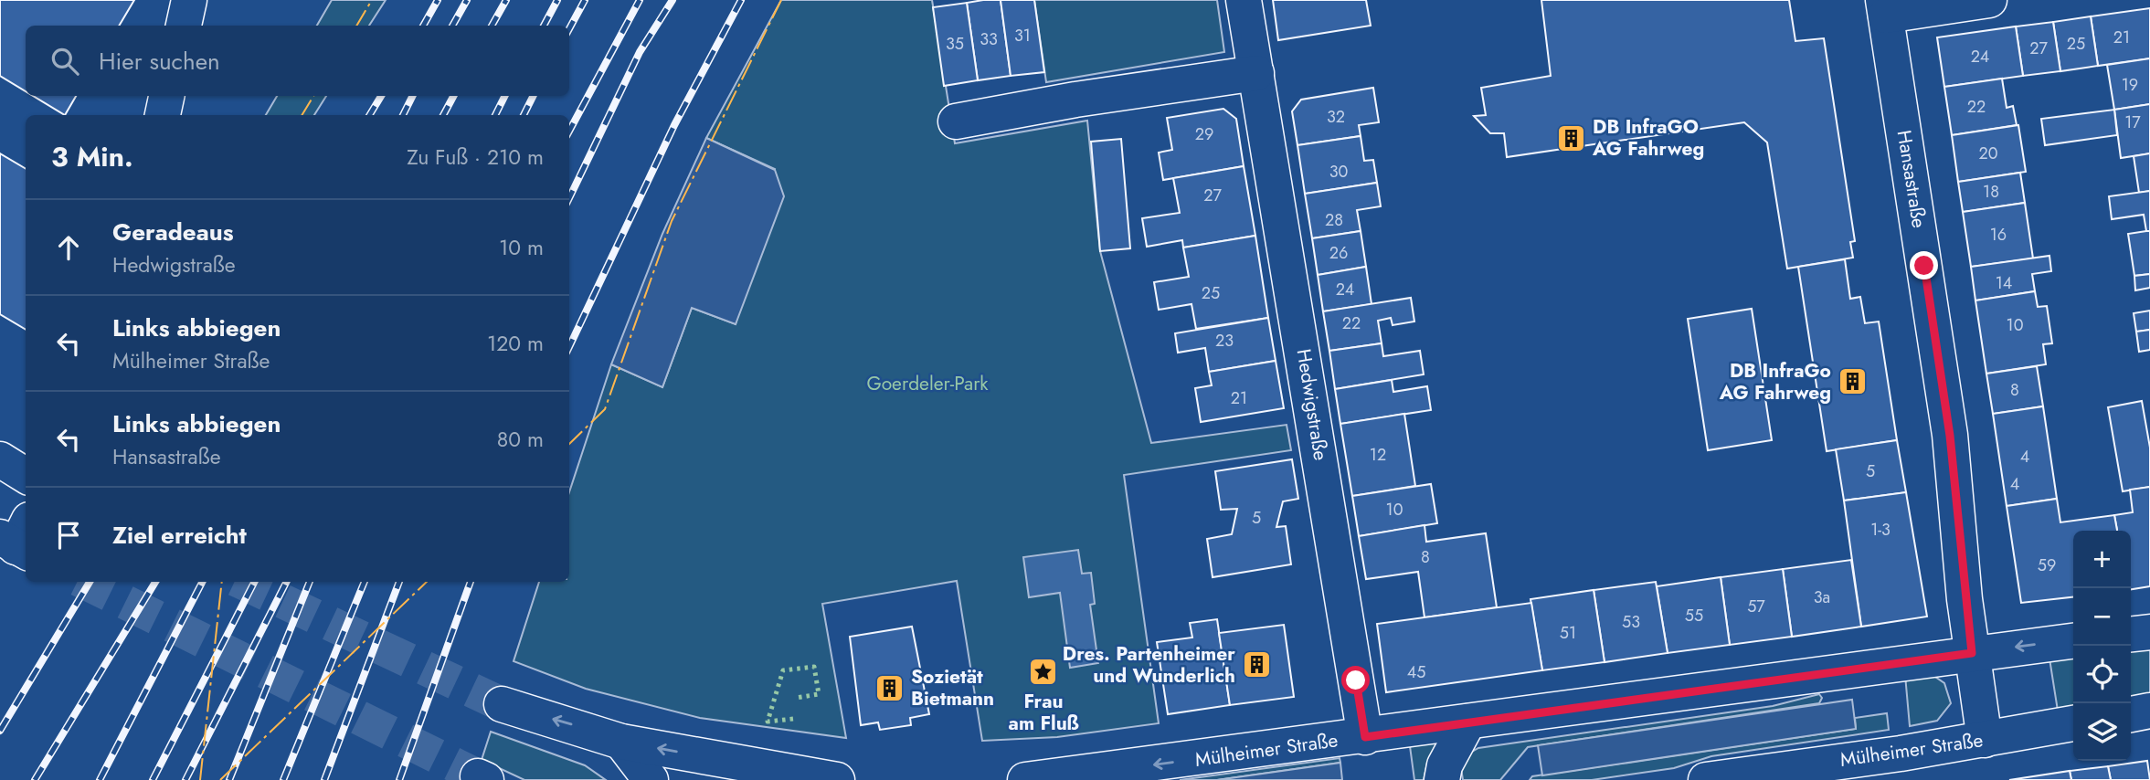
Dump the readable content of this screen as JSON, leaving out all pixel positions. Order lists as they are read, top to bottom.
{
  "streets": {
    "main road": ["Hansastraße", "Hedwigstraße", "Mülheimer Straße"]
  },
  "crossings": [
    ["Hansastraße", "Mülheimer Straße"],
    ["Hedwigstraße", "Mülheimer Straße"]
  ],
  "parks": ["Goerdeler-Park"],
  "places": {
    "building": [
      "DB InfraGO AG Fahrweg",
      "DB InfraGo AG Fahrweg",
      "Dres. Partenheimer und Wunderlich",
      "Sozietät Bietmann"
    ],
    "place": ["Frau am Fluß"]
  },
  "house_numbers": [
    "31",
    "21",
    "33",
    "35",
    "25",
    "27",
    "24",
    "19",
    "22",
    "32",
    "17",
    "29",
    "20",
    "30",
    "18",
    "27",
    "28",
    "16",
    "26",
    "14",
    "24",
    "25",
    "22",
    "10",
    "23",
    "8",
    "21",
    "12",
    "4",
    "5",
    "4",
    "10",
    "5",
    "1-3",
    "8",
    "59",
    "3a",
    "57",
    "55",
    "53",
    "51",
    "45"
  ],
  "page": {
    "search": "Hier suchen",
    "heading": ["3 Min.", "Zu Fuß · 210 m"],
    "list": [
      ["Geradeaus", "Hedwigstraße", "10 m"],
      ["Links abbiegen", "Mülheimer Straße", "120 m"],
      ["Links abbiegen", "Hansastraße", "80 m"],
      "Ziel erreicht"
    ],
    "map_buttons": ["+", "−"]
  }
}
